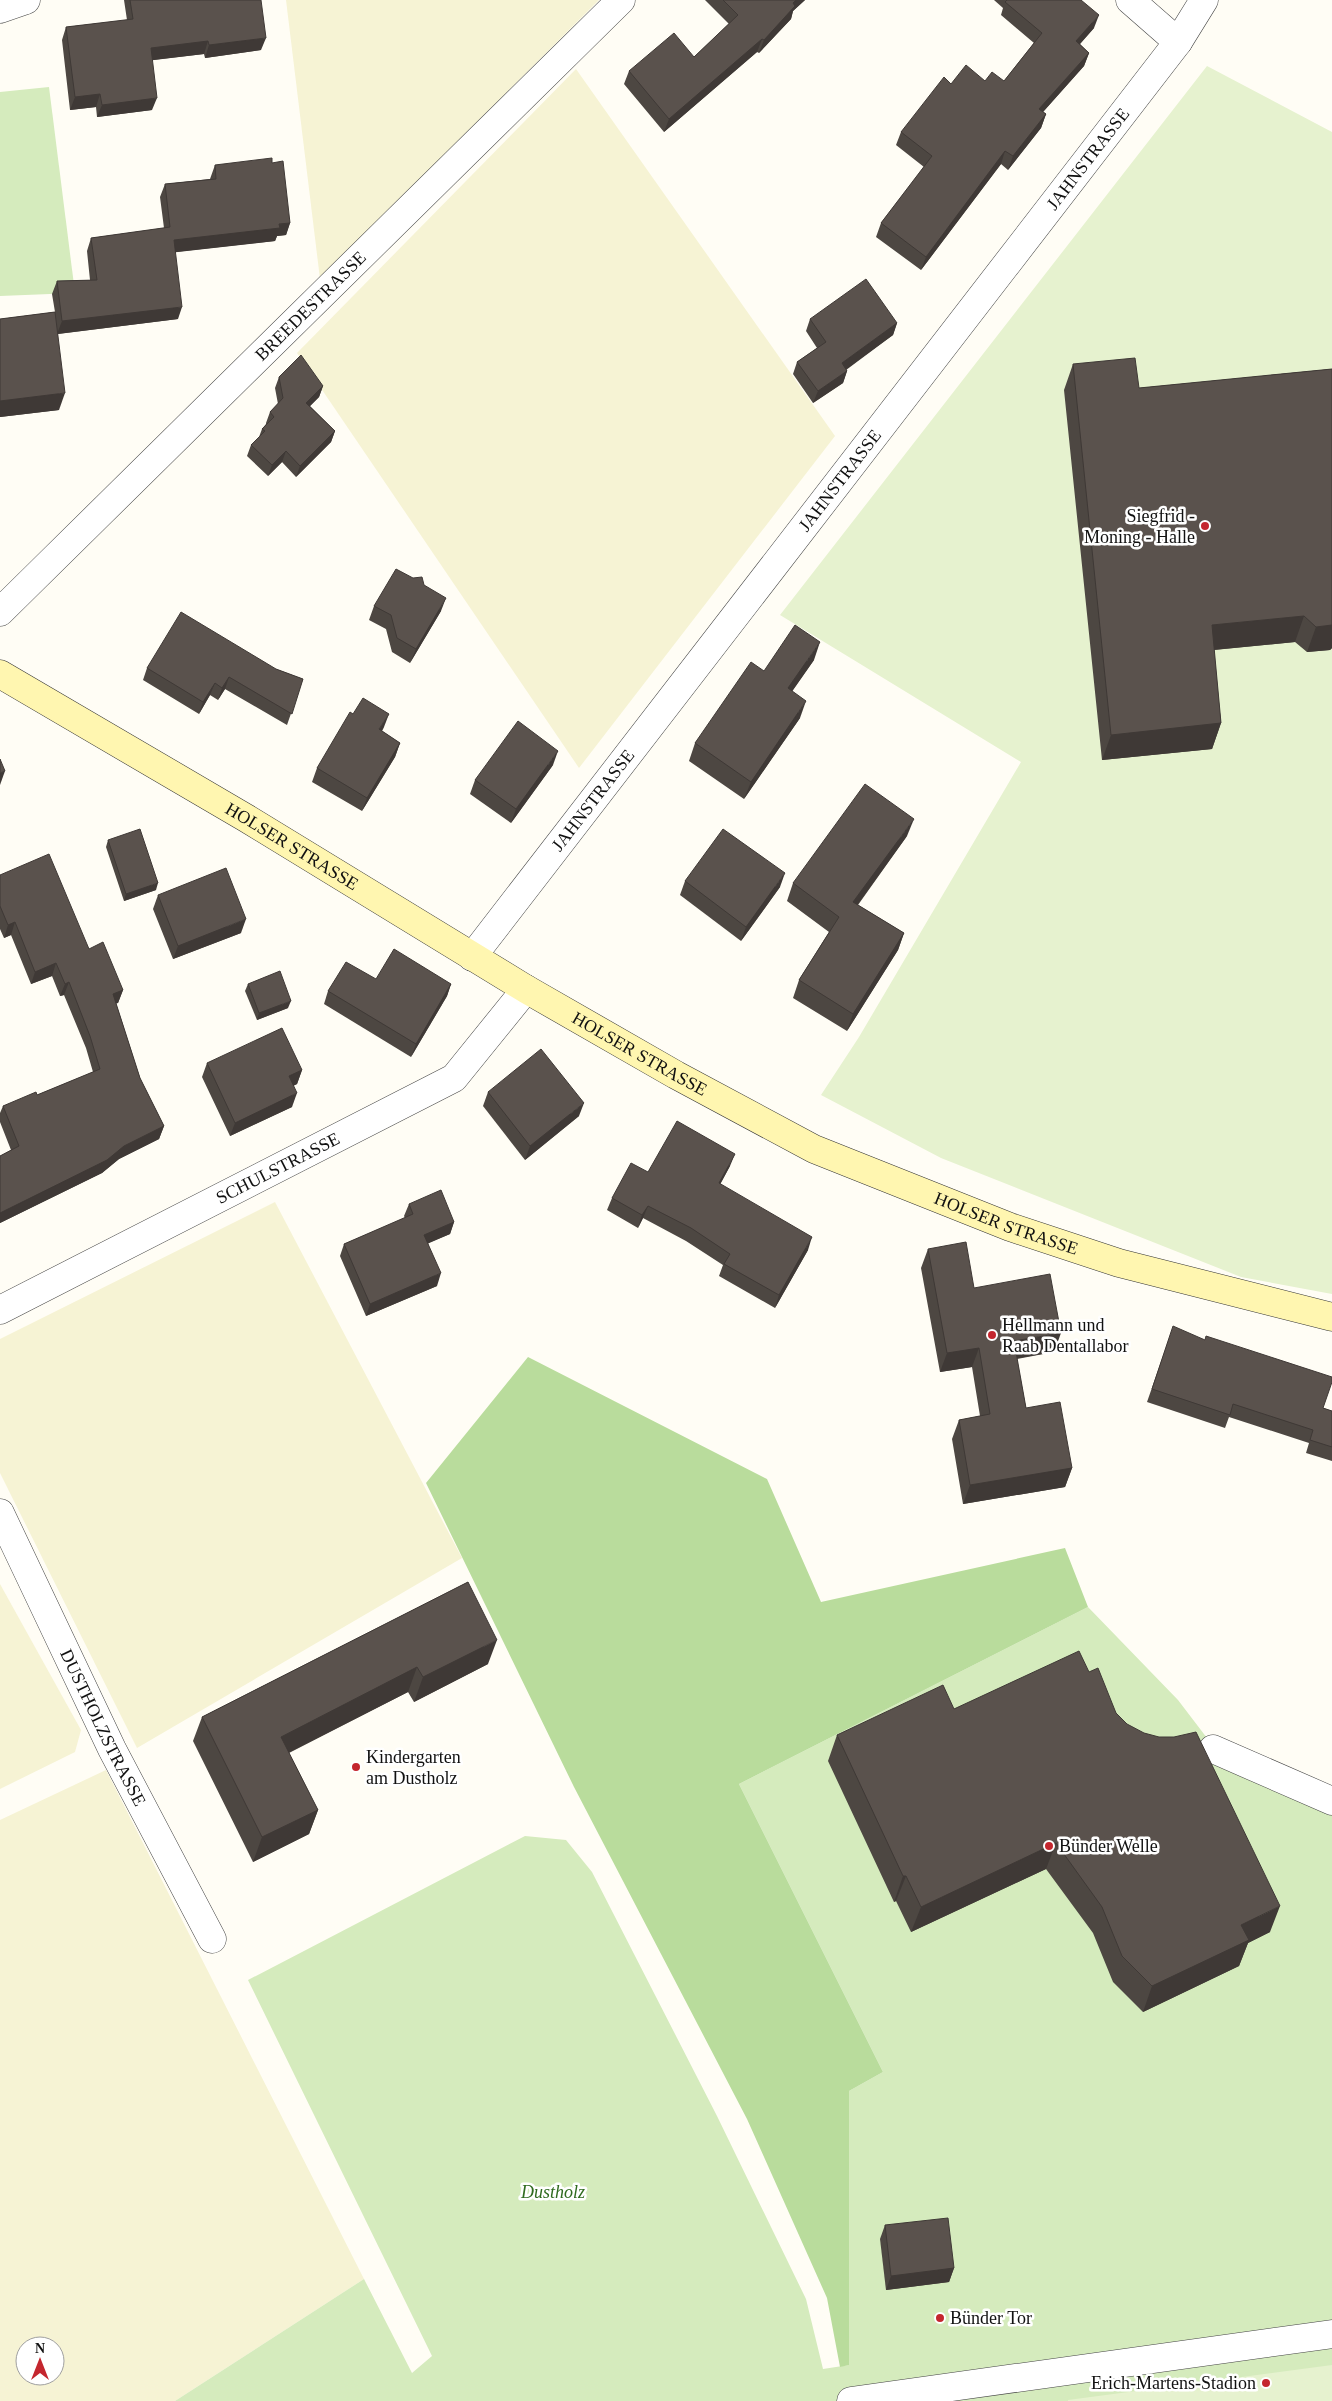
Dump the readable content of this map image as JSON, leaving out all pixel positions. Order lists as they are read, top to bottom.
{
  "streets": {
    "main road": ["HOLSER STRASSE"],
    "street": [
      "JAHNSTRASSE",
      "BREEDESTRASSE",
      "SCHULSTRASSE",
      "DUSTHOLZSTRASSE"
    ]
  },
  "crossings": [
    ["JAHNSTRASSE", "HOLSER STRASSE"],
    ["HOLSER STRASSE", "SCHULSTRASSE"]
  ],
  "parks": ["Dustholz"],
  "places": [
    "Siegfrid - Moning - Halle",
    "Hellmann und Raab Dentallabor",
    "Kindergarten am Dustholz",
    "Bünder Welle",
    "Bünder Tor",
    "Erich-Martens-Stadion"
  ],
  "north": "top"
}
